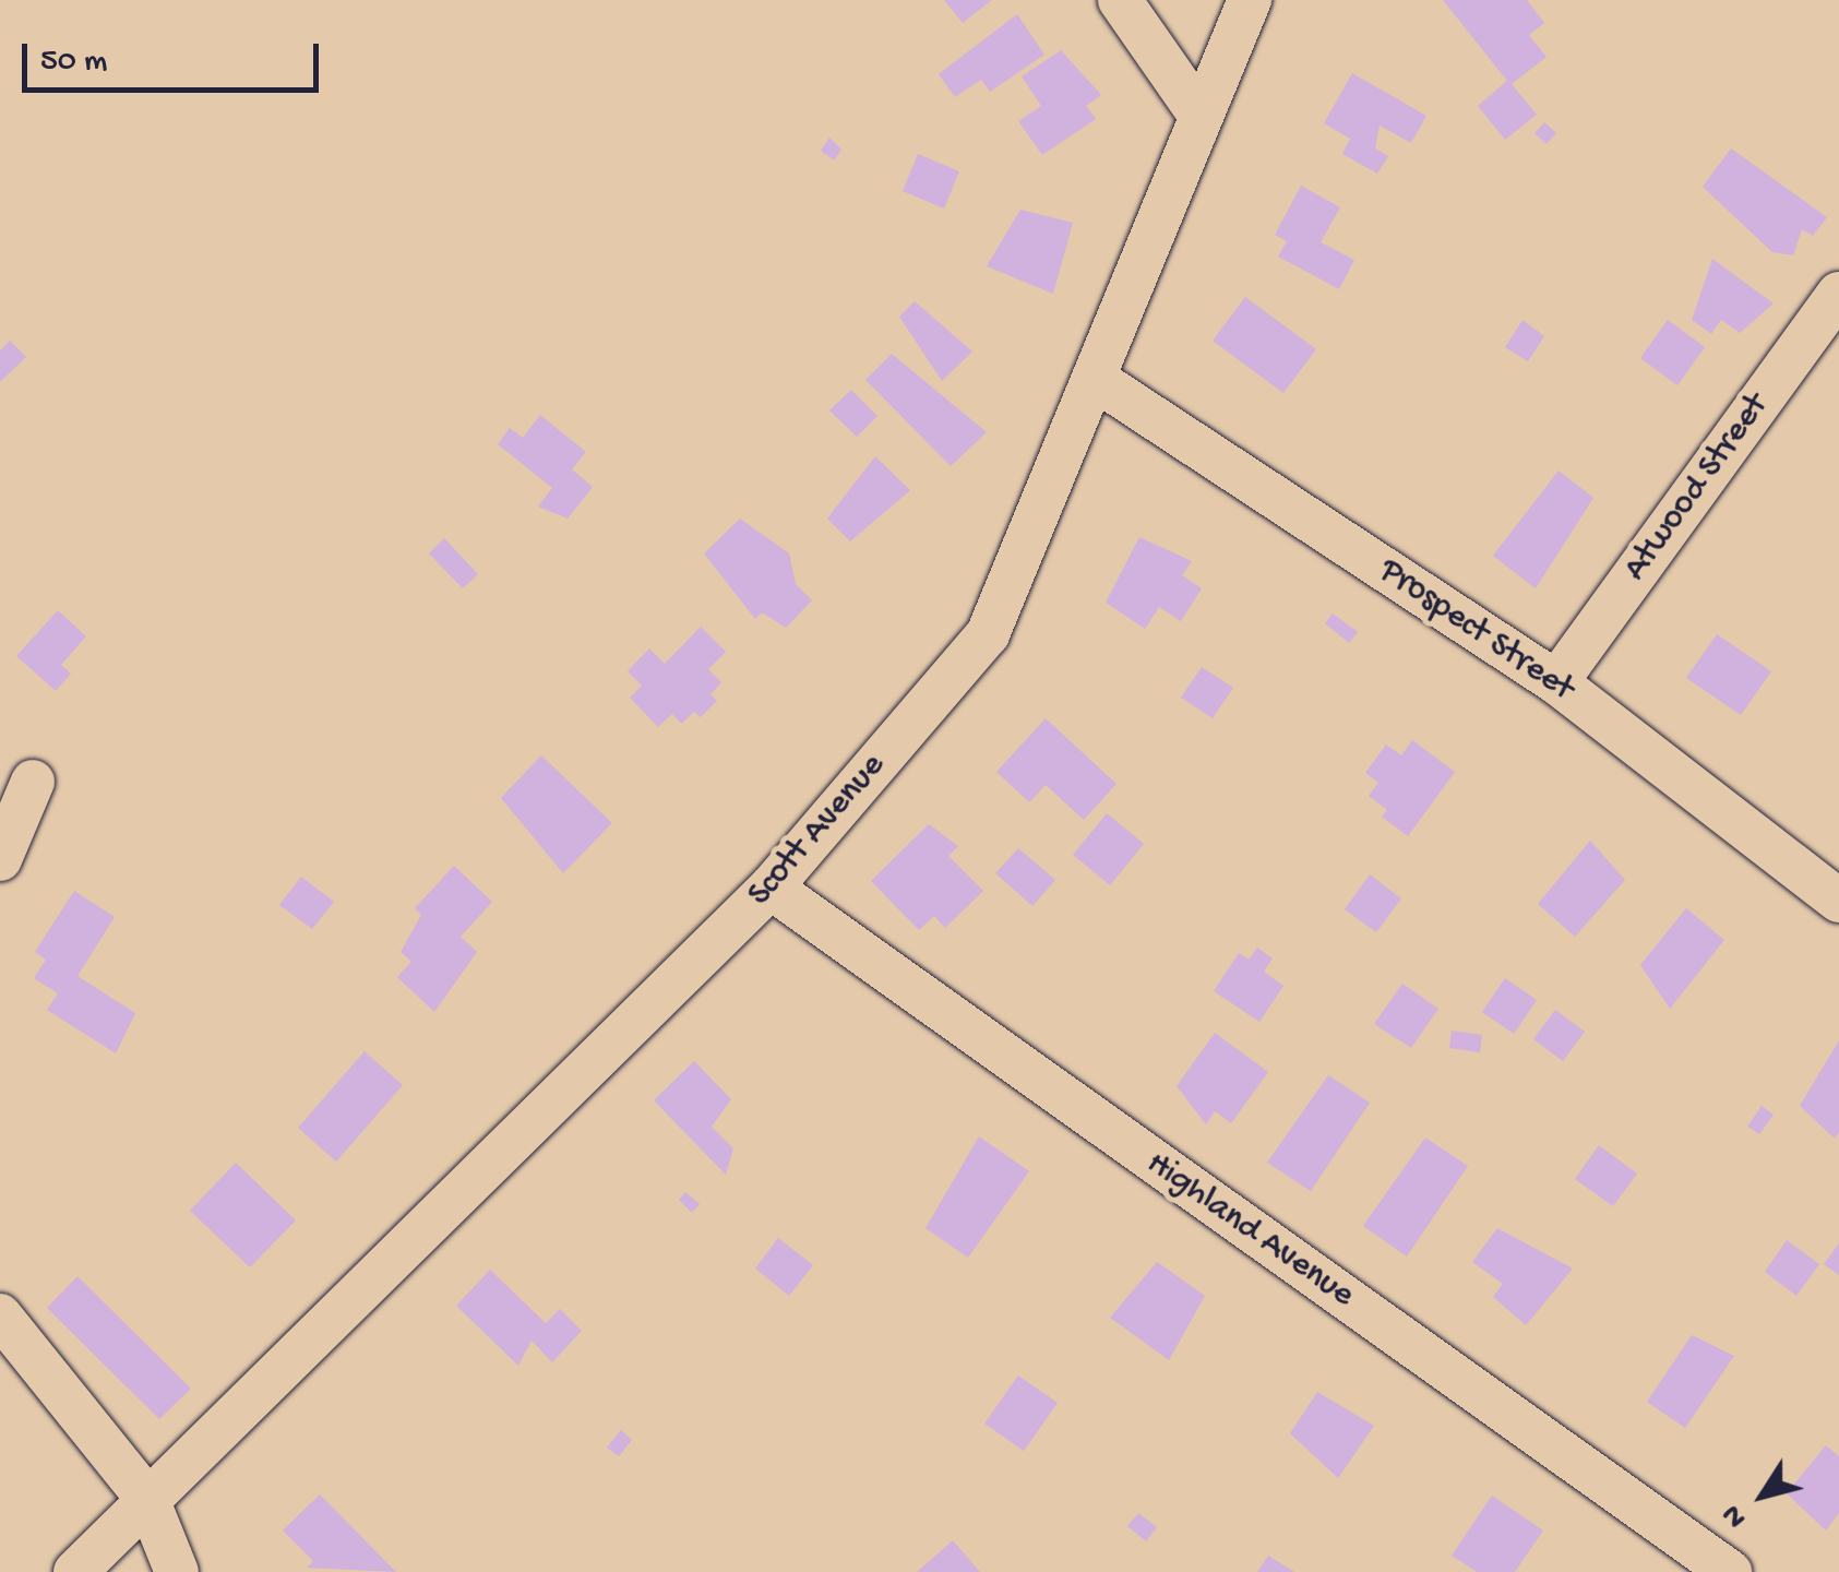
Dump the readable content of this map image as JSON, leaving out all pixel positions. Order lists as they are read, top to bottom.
{
  "streets": {
    "street": [
      "Atwood Street",
      "Prospect Street",
      "Scott Avenue",
      "Highland Avenue"
    ]
  },
  "crossings": [
    ["Atwood Street", "Prospect Street"],
    ["Prospect Street", "Scott Avenue"],
    ["Scott Avenue", "Highland Avenue"]
  ],
  "scale_bar": "50 m",
  "north": "bottom left"
}
